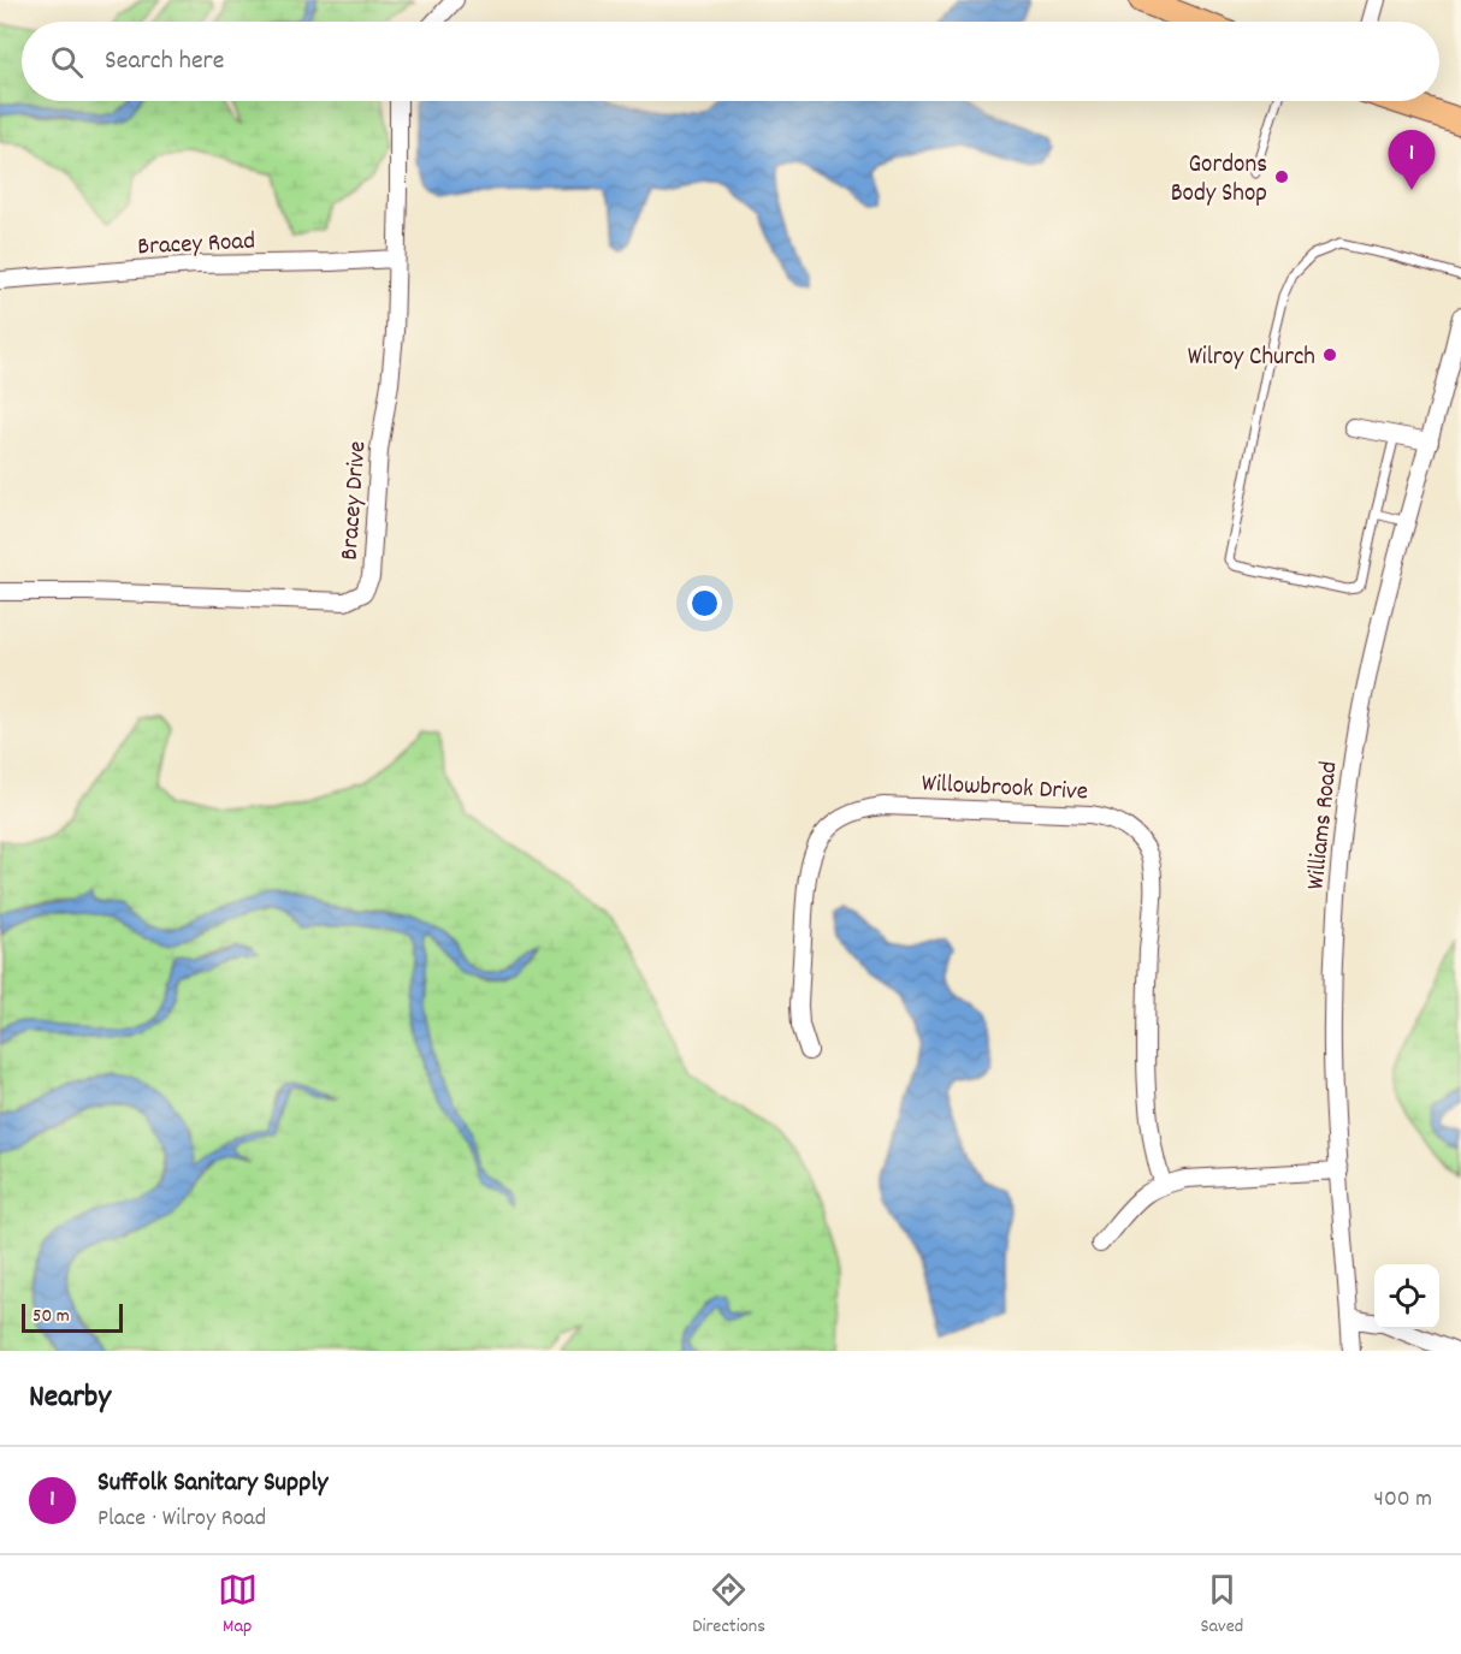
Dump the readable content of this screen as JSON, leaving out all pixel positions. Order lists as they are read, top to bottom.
{
  "streets": {
    "street": [
      "Bracey Road",
      "Bracey Drive",
      "Willowbrook Drive",
      "Williams Road"
    ]
  },
  "crossings": [
    ["Bracey Road", "Bracey Drive"]
  ],
  "places": ["Gordons Body Shop", "Wilroy Church"],
  "scale_bar": "50 m",
  "page": {
    "search": "Search here",
    "pins": "1",
    "scale": "50 m",
    "heading": "Nearby",
    "list": [
      {
        "mark": "1",
        "name": "Suffolk Sanitary Supply",
        "note": "Place · Wilroy Road",
        "value": "400 m"
      }
    ],
    "nav": ["Map", "Directions", "Saved"]
  }
}
